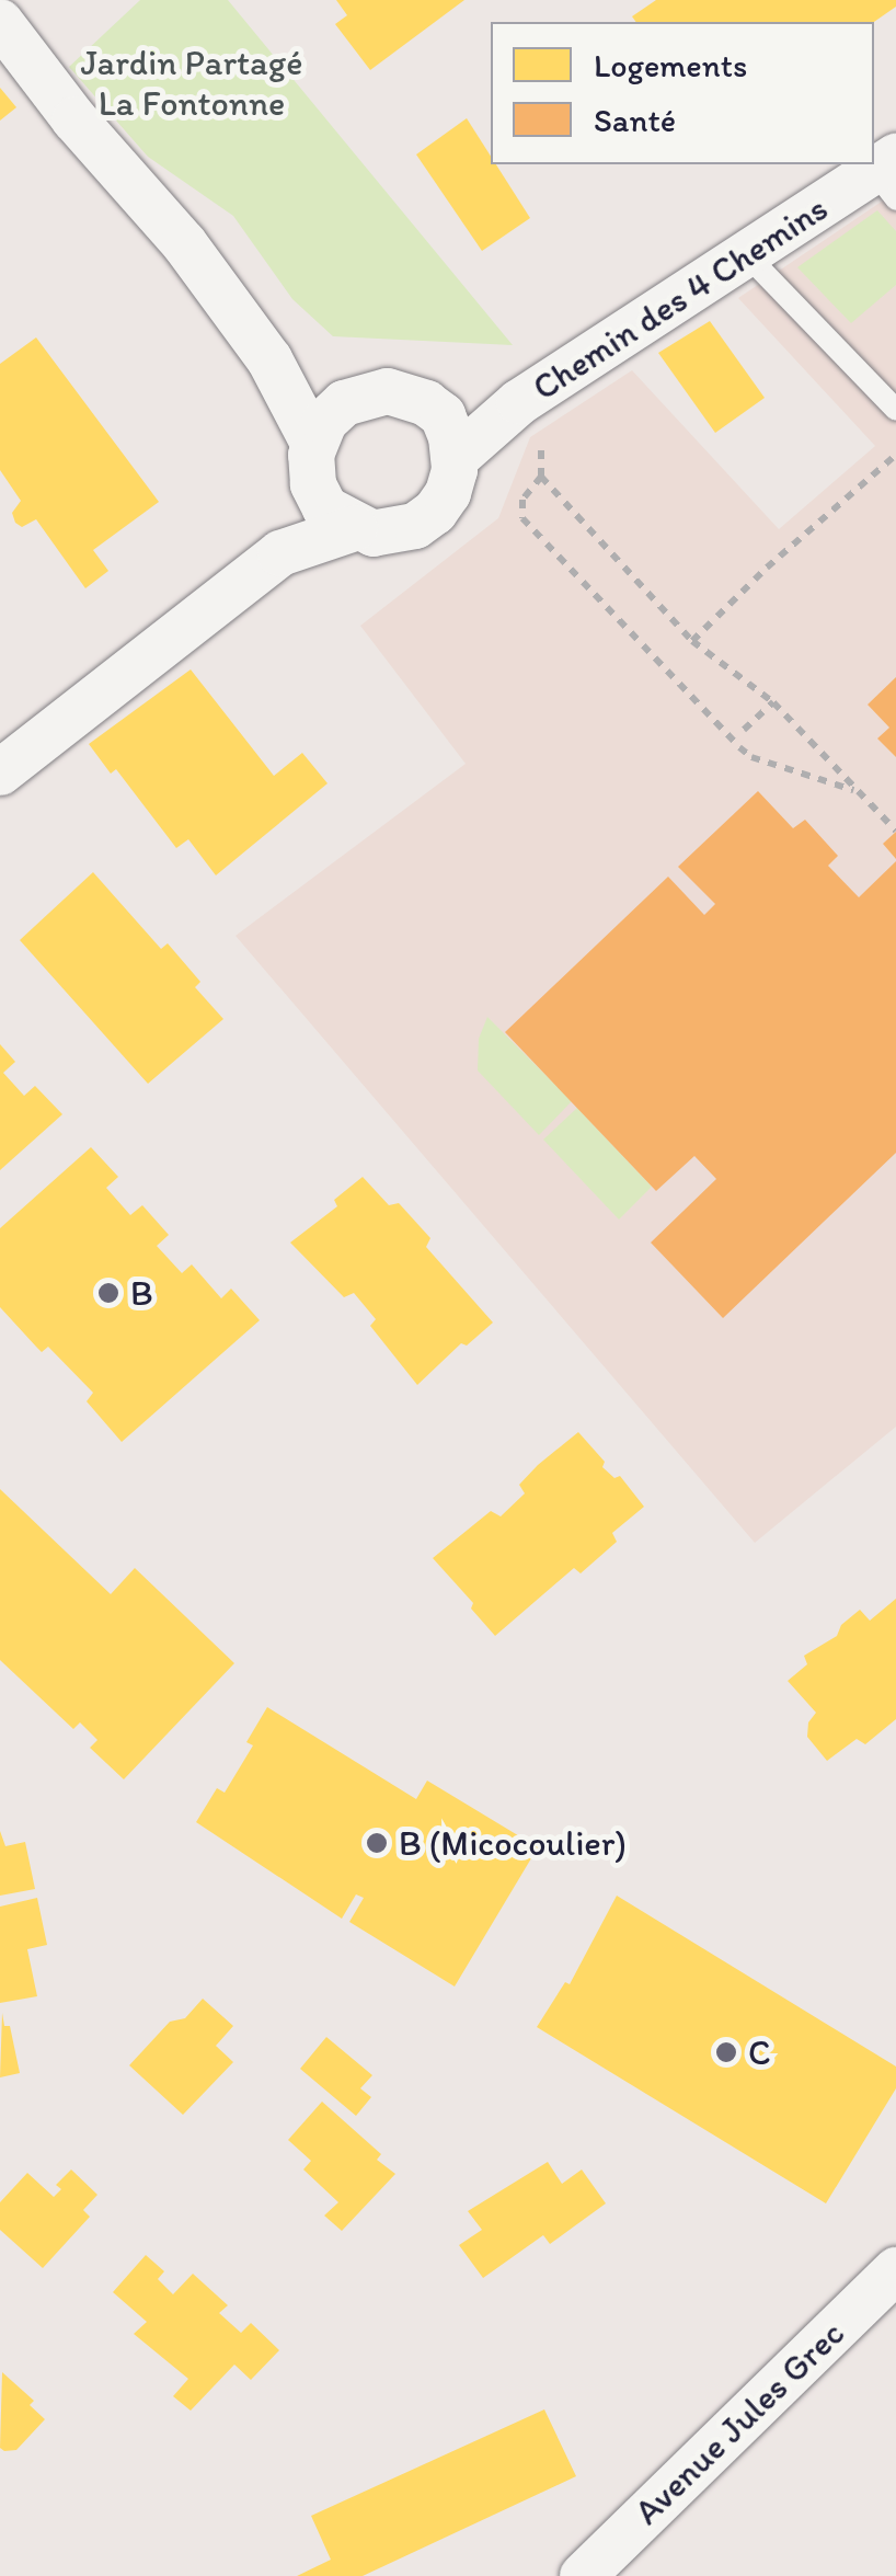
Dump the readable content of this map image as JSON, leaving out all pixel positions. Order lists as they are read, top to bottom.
{
  "streets": {
    "street": ["Chemin des 4 Chemins", "Avenue Jules Grec"]
  },
  "parks": ["Jardin Partagé La Fontonne"],
  "places": ["B", "B (Micocoulier)", "C"],
  "legend": ["Logements", "Santé"]
}
